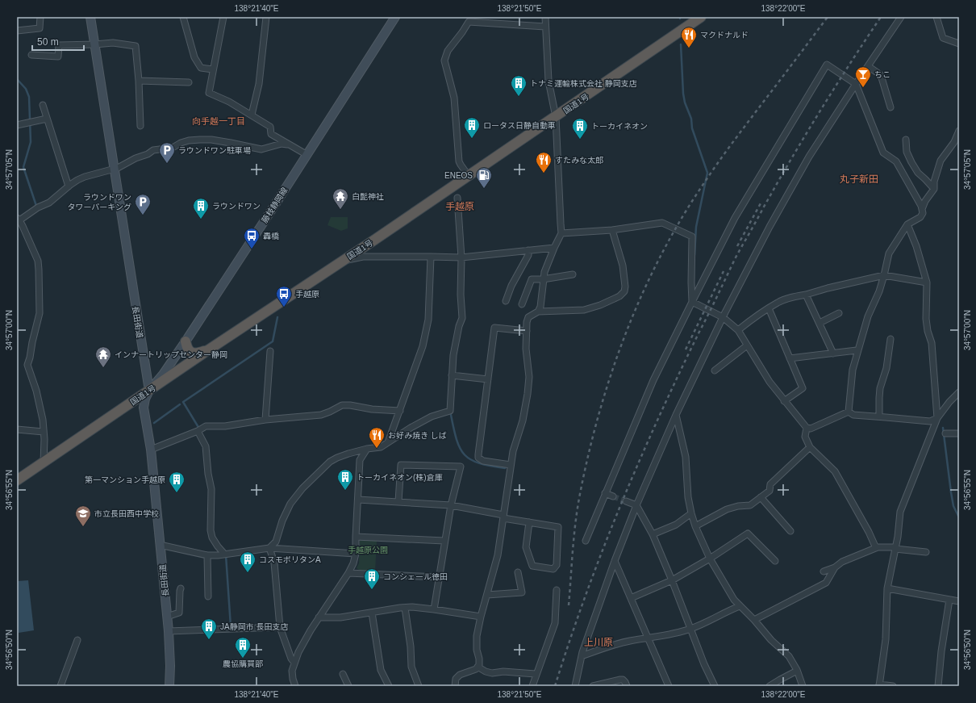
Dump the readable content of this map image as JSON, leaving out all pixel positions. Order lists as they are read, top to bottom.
{
  "streets": {
    "highway": ["国道1号"],
    "main road": ["藤枝静岡線", "長田街道"]
  },
  "crossings": [
    ["国道1号", "藤枝静岡線"],
    ["国道1号", "長田街道"],
    ["藤枝静岡線", "長田街道"]
  ],
  "districts": [
    "向手越一丁目",
    "丸子新田",
    "手越原",
    "上川原"
  ],
  "parks": ["手越原公園"],
  "places": {
    "restaurant": ["マクドナルド", "すたみな太郎", "お好み焼き しば"],
    "bar": ["ちこ"],
    "building": [
      "トナミ運輸株式会社 静岡支店",
      "ロータス日静自動車",
      "トーカイネオン",
      "ラウンドワン",
      "トーカイネオン(株)倉庫",
      "第一マンション手越原",
      "コスモポリタンA",
      "コンシェール徳田",
      "JA静岡市 長田支店",
      "農協購買部"
    ],
    "parking": ["ラウンドワン駐車場", "ラウンドワン タワーパーキング"],
    "fuel station": ["ENEOS"],
    "temple": ["白髭神社", "インナートリップセンター静岡"],
    "bus stop": ["轟橋", "手越原"],
    "school or university": ["市立長田西中学校"]
  },
  "scale_bar": "50 m",
  "coordinates": [
    "138°21'40\"E",
    "138°21'50\"E",
    "138°22'00\"E",
    "34°57'05\"N",
    "34°57'00\"N",
    "34°56'55\"N",
    "34°56'50\"N"
  ]
}
